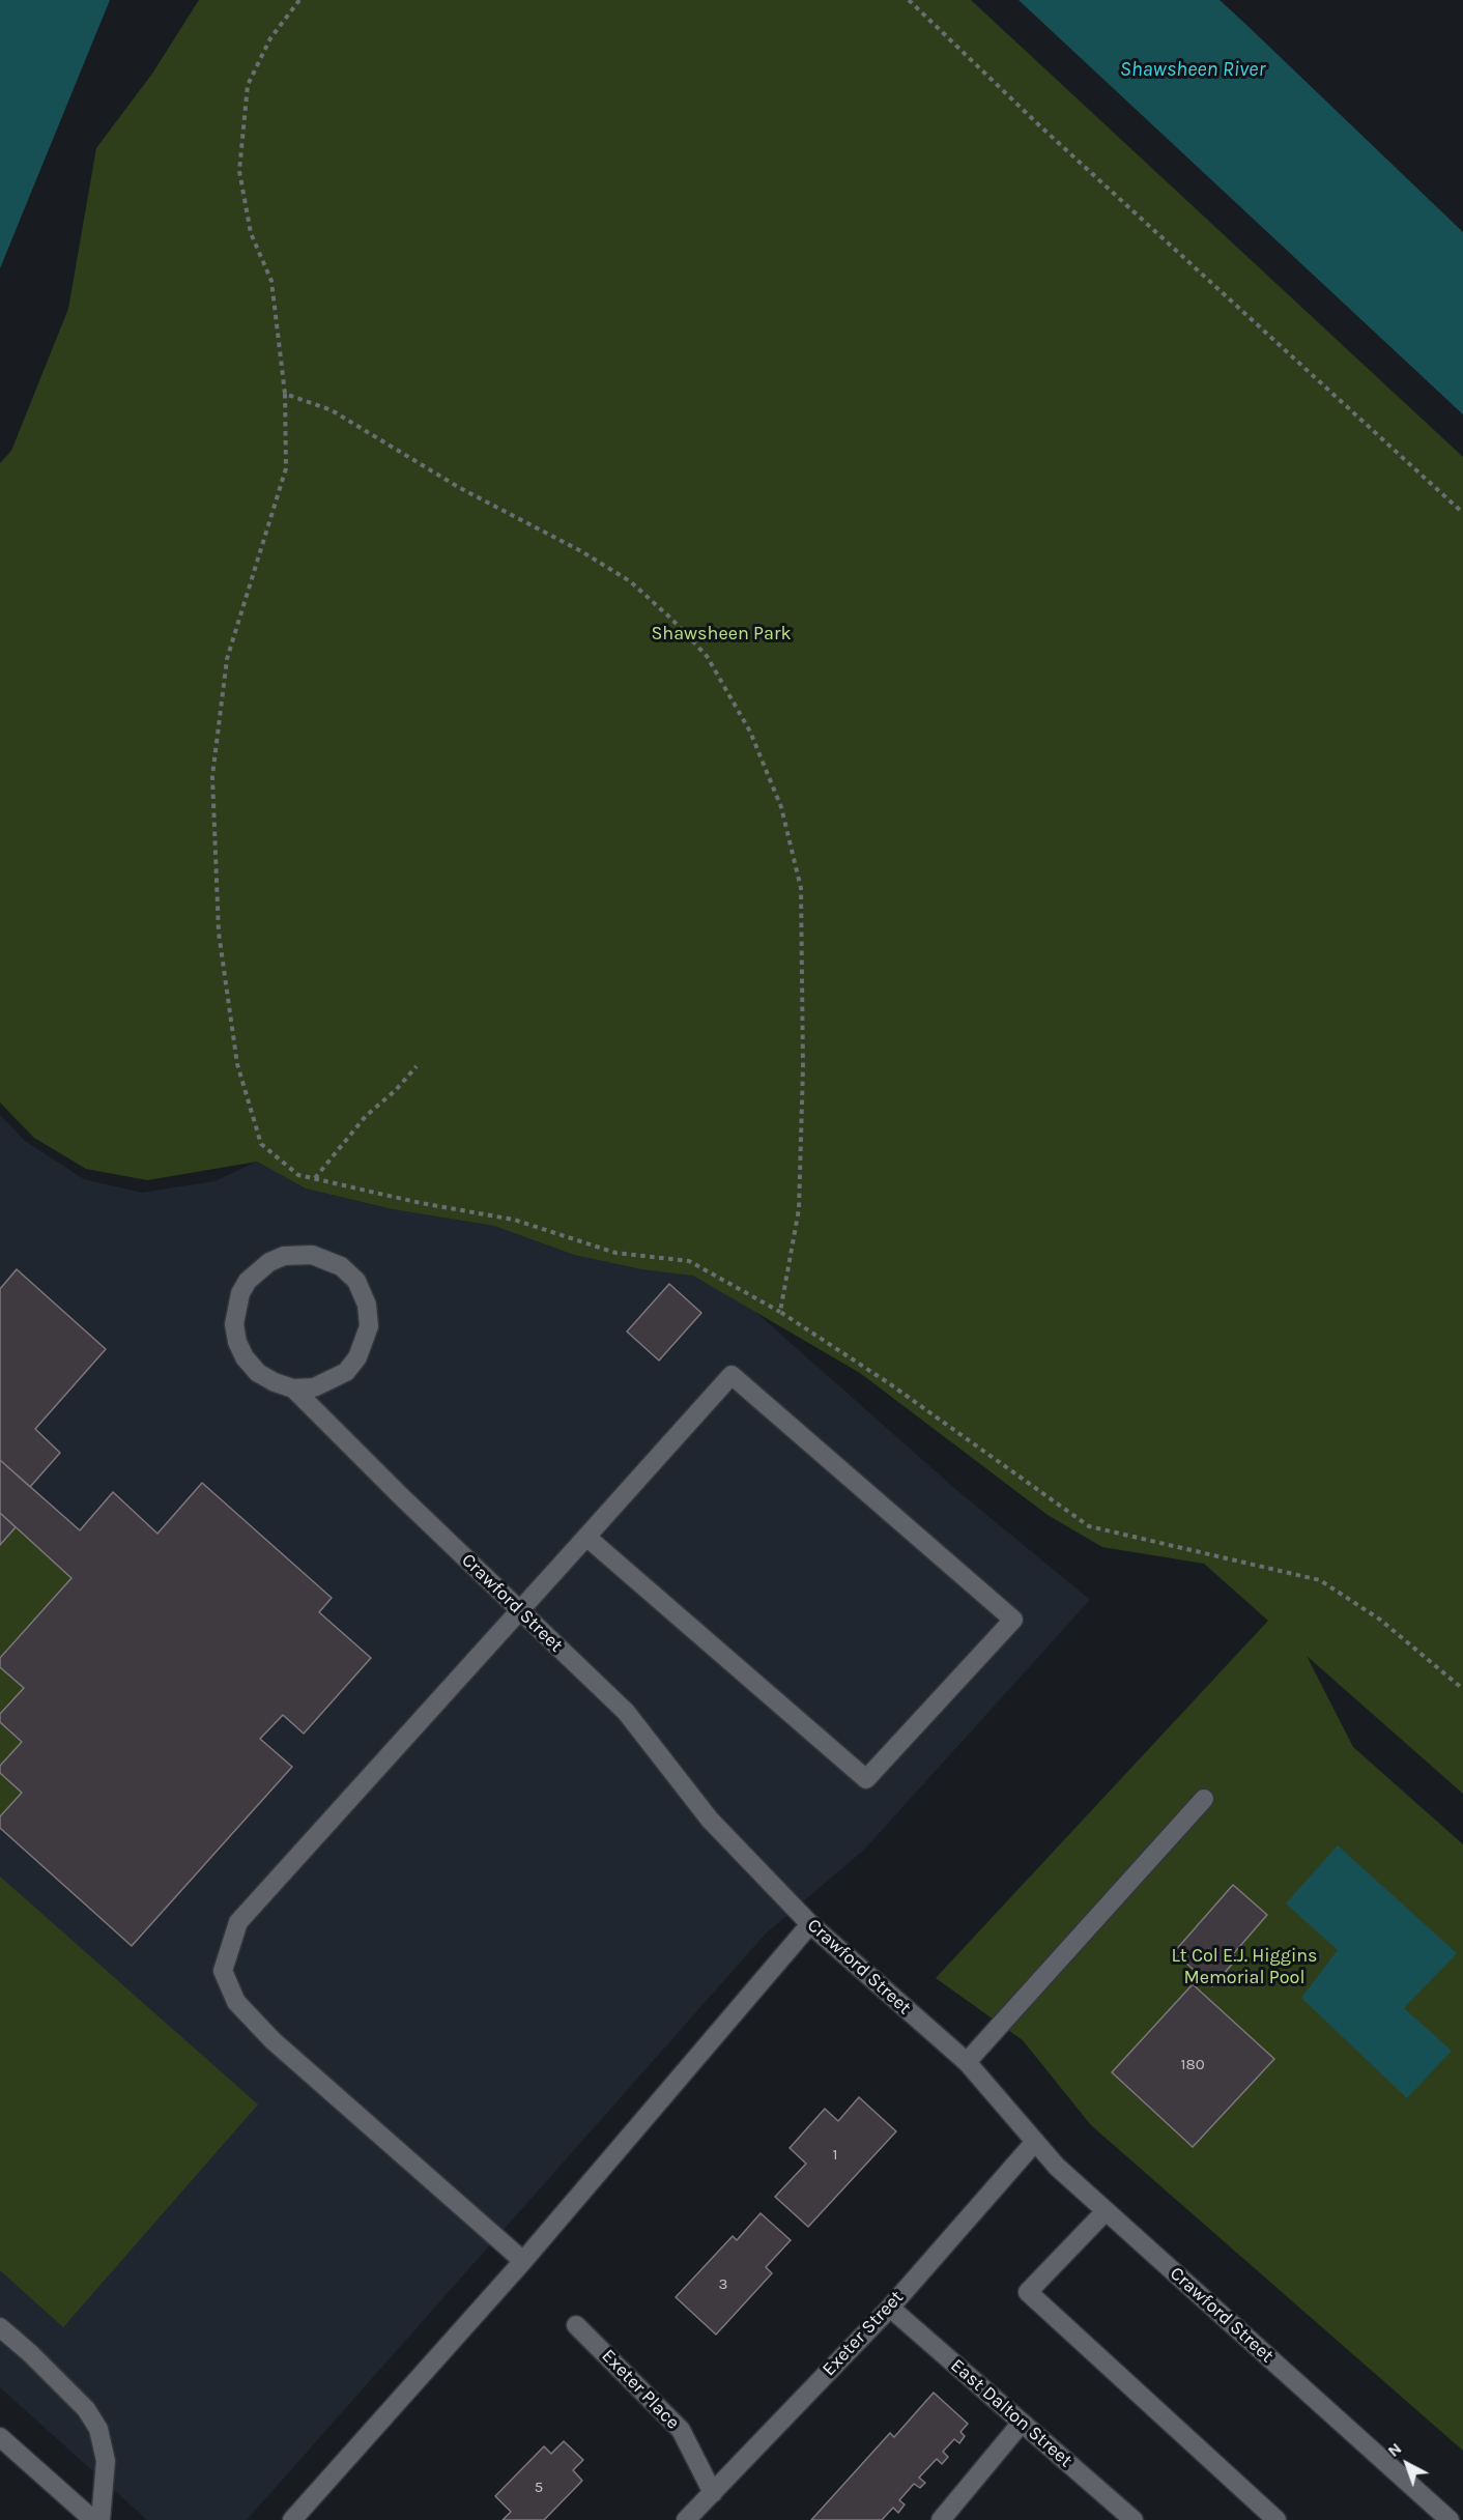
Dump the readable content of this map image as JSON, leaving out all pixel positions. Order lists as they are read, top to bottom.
{
  "streets": {
    "street": [
      "Crawford Street",
      "Exeter Street",
      "Exeter Place",
      "East Dalton Street"
    ]
  },
  "crossings": [
    ["Crawford Street", "Exeter Street"],
    ["Exeter Street", "Exeter Place"],
    ["Exeter Street", "East Dalton Street"]
  ],
  "water": ["Shawsheen River"],
  "parks": ["Shawsheen Park", "Lt Col E.J. Higgins Memorial Pool"],
  "house_numbers": [
    "180",
    "1",
    "3",
    "5"
  ],
  "north": "top left"
}
